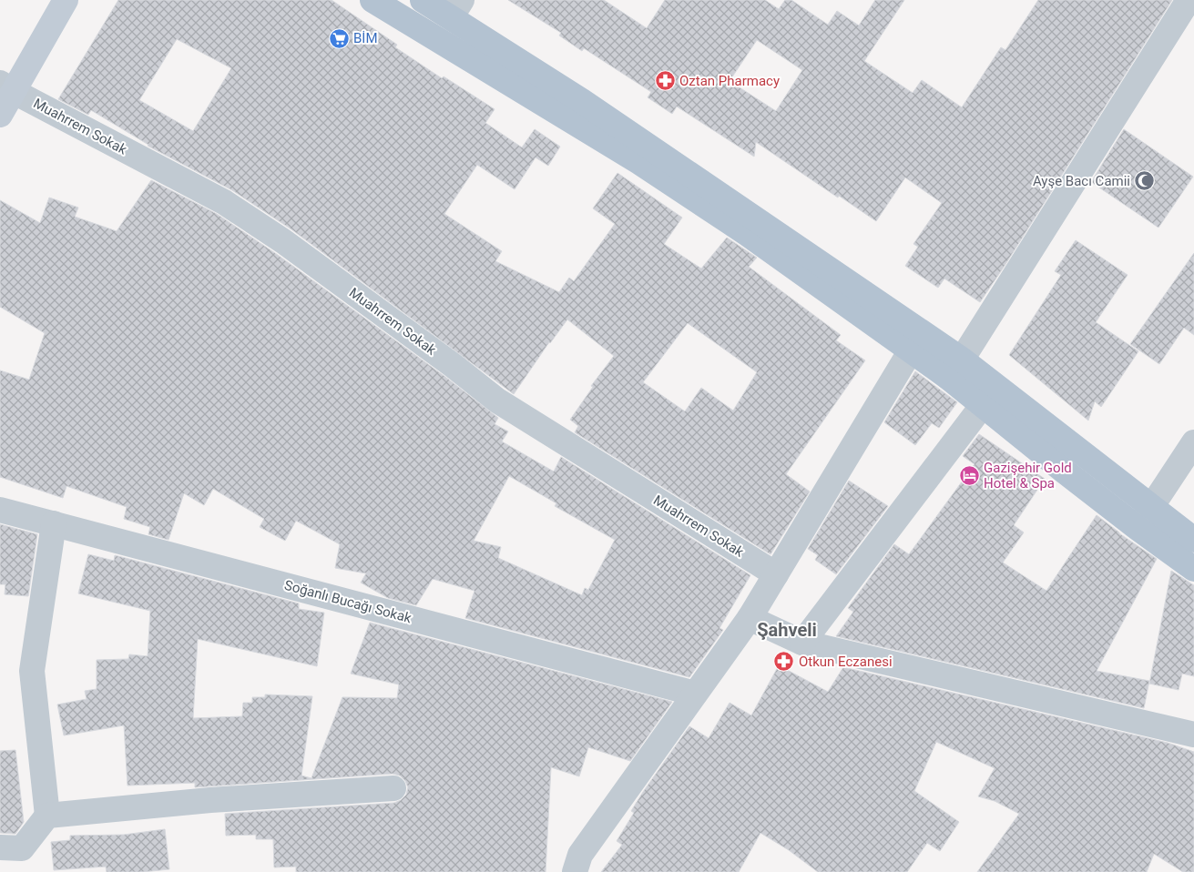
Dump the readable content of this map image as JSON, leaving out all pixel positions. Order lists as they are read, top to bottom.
{
  "streets": {
    "street": ["Muahrrem Sokak", "Soğanlı Bucağı Sokak"]
  },
  "districts": ["Şahveli"],
  "places": {
    "supermarket": ["BİM"],
    "pharmacy": ["Oztan Pharmacy", "Otkun Eczanesi"],
    "mosque": ["Ayşe Bacı Camii"],
    "hotel": ["Gazişehir Gold Hotel & Spa"]
  }
}
